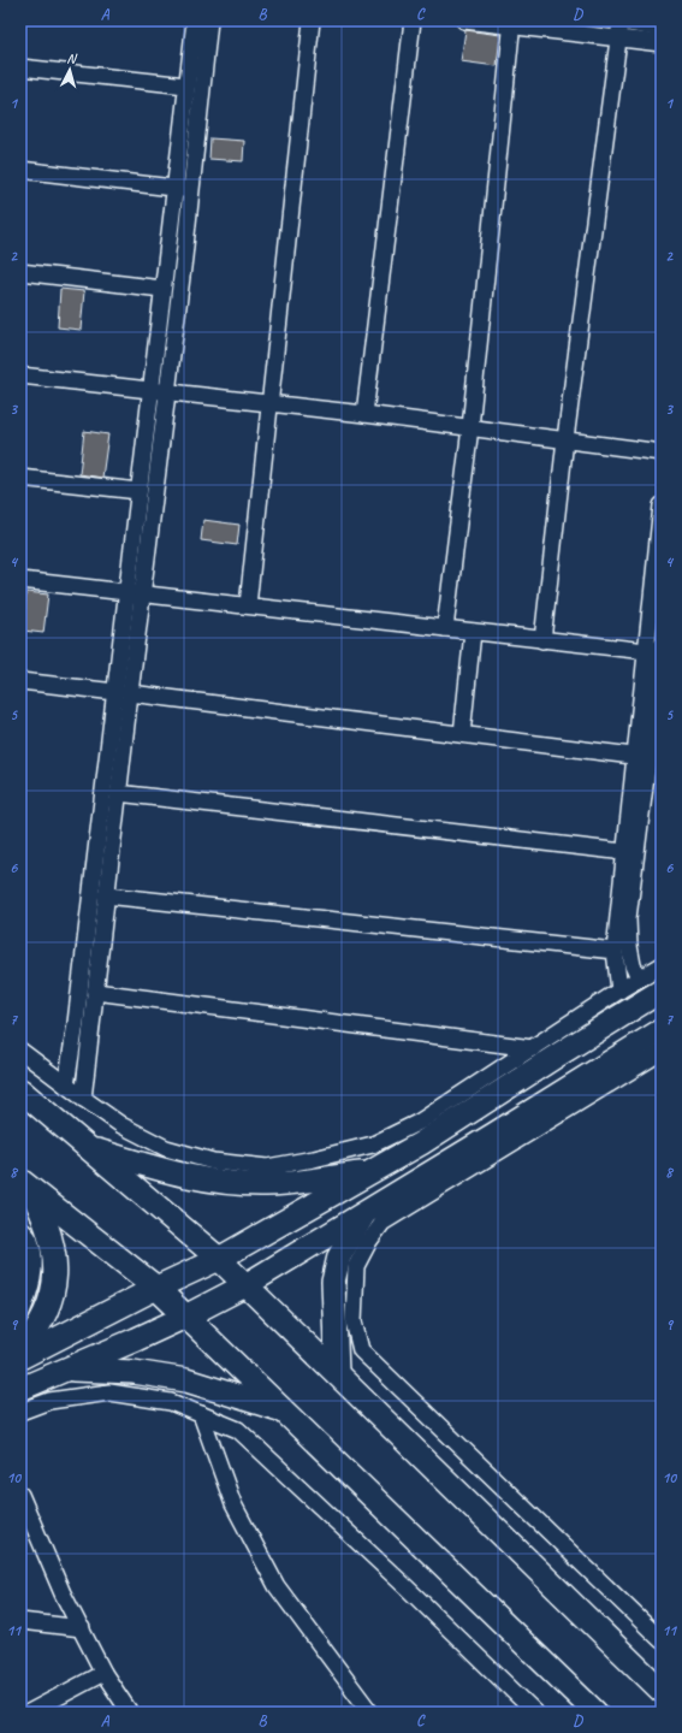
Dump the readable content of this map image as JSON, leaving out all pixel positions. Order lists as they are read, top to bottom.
{
  "north": "top",
  "grid": {
    "columns": [
      "A",
      "B",
      "C",
      "D"
    ],
    "rows": [
      "1",
      "2",
      "3",
      "4",
      "5",
      "6",
      "7",
      "8",
      "9",
      "10",
      "11"
    ]
  }
}
